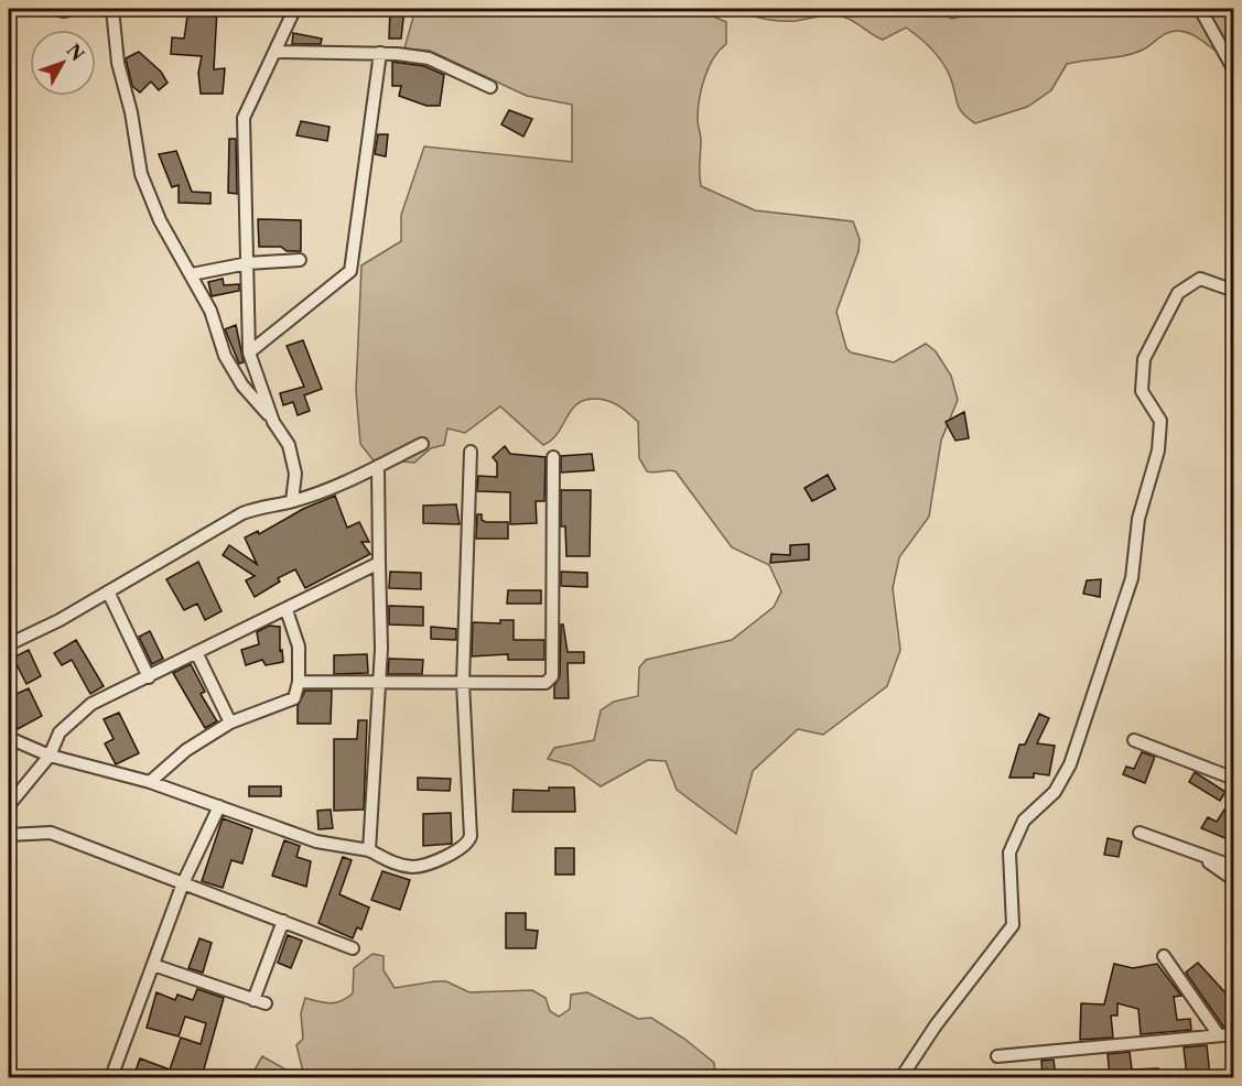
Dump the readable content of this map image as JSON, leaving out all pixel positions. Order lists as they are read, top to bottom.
{
  "north": "top right"
}
